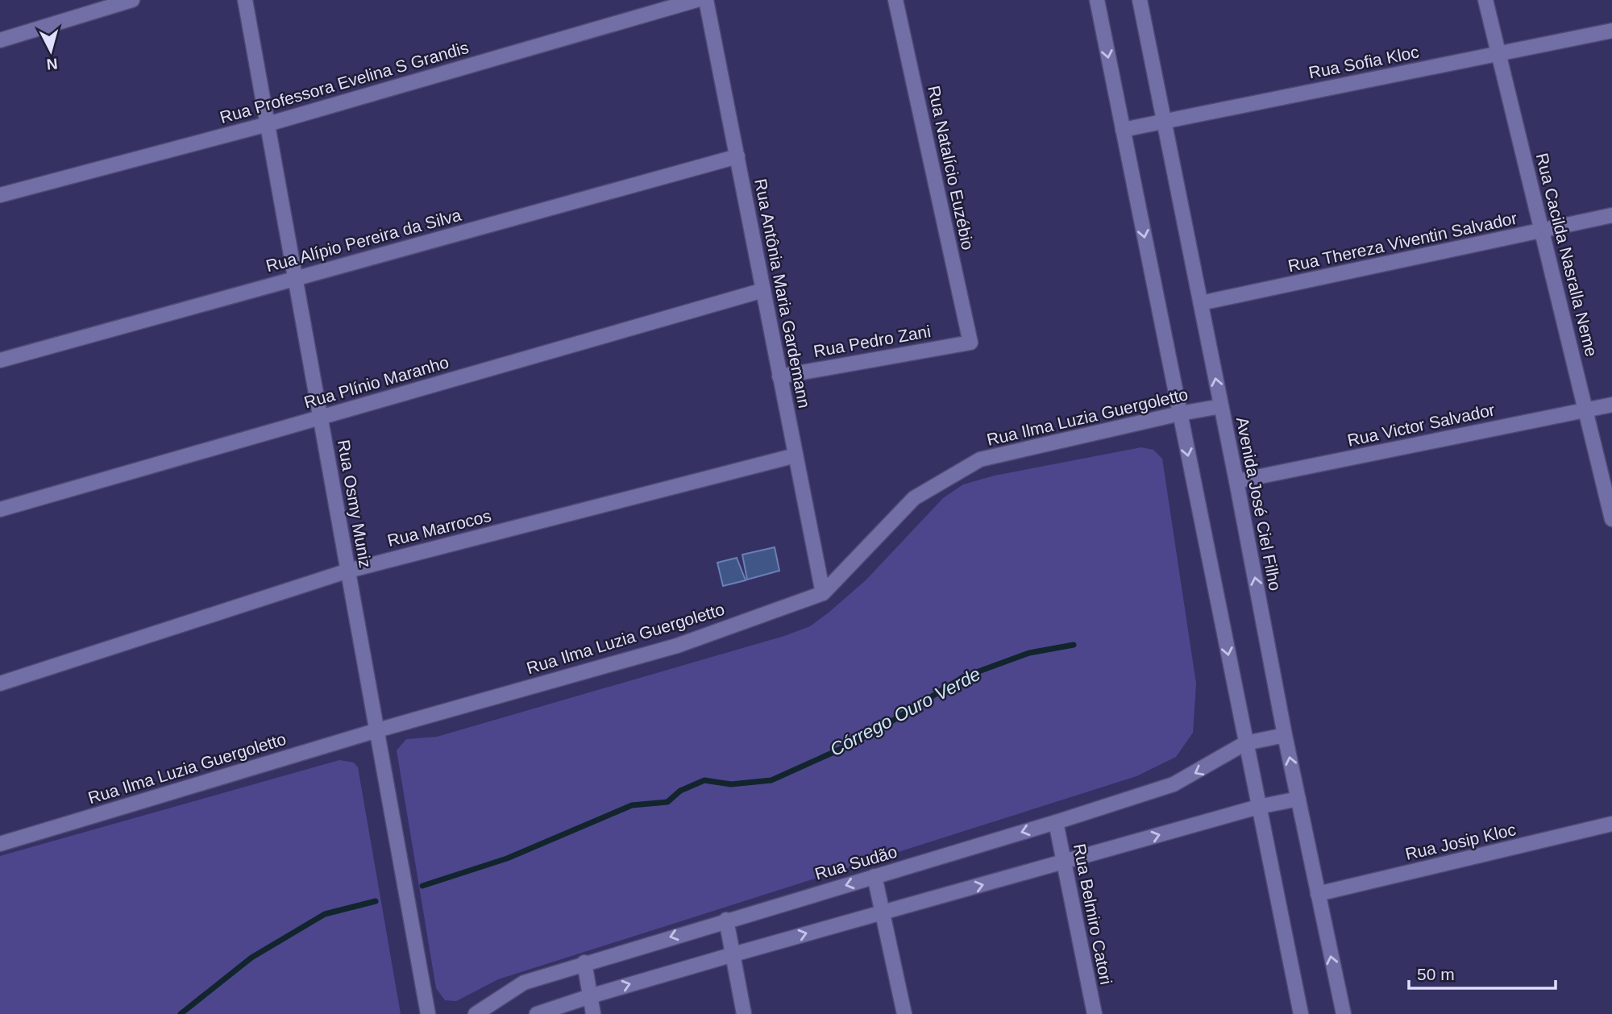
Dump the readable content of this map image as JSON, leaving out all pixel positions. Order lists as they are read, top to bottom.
{
  "streets": {
    "street": [
      "Rua Sofia Kloc",
      "Rua Professora Evelina S Grandis",
      "Rua Natalício Euzébio",
      "Rua Alípio Pereira da Silva",
      "Rua Thereza Viventin Salvador",
      "Rua Cacilda Nasralla Neme",
      "Rua Antônia Maria Gardemann",
      "Rua Pedro Zani",
      "Rua Plínio Maranho",
      "Rua Ilma Luzia Guergoletto",
      "Rua Victor Salvador",
      "Rua Osmy Muniz",
      "Avenida José Ciel Filho",
      "Rua Marrocos",
      "Rua Josip Kloc",
      "Rua Sudão",
      "Rua Belmiro Catori"
    ]
  },
  "crossings": [
    ["Rua Sofia Kloc", "Rua Cacilda Nasralla Neme"],
    ["Rua Sofia Kloc", "Avenida José Ciel Filho"],
    ["Rua Professora Evelina S Grandis", "Rua Osmy Muniz"],
    ["Rua Natalício Euzébio", "Rua Pedro Zani"],
    ["Rua Alípio Pereira da Silva", "Rua Antônia Maria Gardemann"],
    ["Rua Alípio Pereira da Silva", "Rua Osmy Muniz"],
    ["Rua Thereza Viventin Salvador", "Rua Cacilda Nasralla Neme"],
    ["Rua Thereza Viventin Salvador", "Avenida José Ciel Filho"],
    ["Rua Cacilda Nasralla Neme", "Rua Victor Salvador"],
    ["Rua Antônia Maria Gardemann", "Rua Pedro Zani"],
    ["Rua Antônia Maria Gardemann", "Rua Plínio Maranho"],
    ["Rua Antônia Maria Gardemann", "Rua Ilma Luzia Guergoletto"],
    ["Rua Antônia Maria Gardemann", "Rua Marrocos"],
    ["Rua Plínio Maranho", "Rua Osmy Muniz"],
    ["Rua Ilma Luzia Guergoletto", "Rua Osmy Muniz"],
    ["Rua Ilma Luzia Guergoletto", "Avenida José Ciel Filho"],
    ["Rua Victor Salvador", "Avenida José Ciel Filho"],
    ["Rua Osmy Muniz", "Rua Marrocos"],
    ["Avenida José Ciel Filho", "Rua Josip Kloc"],
    ["Avenida José Ciel Filho", "Rua Sudão"],
    ["Rua Sudão", "Rua Belmiro Catori"]
  ],
  "water": ["Córrego Ouro Verde"],
  "scale_bar": "50 m",
  "north": "bottom"
}
